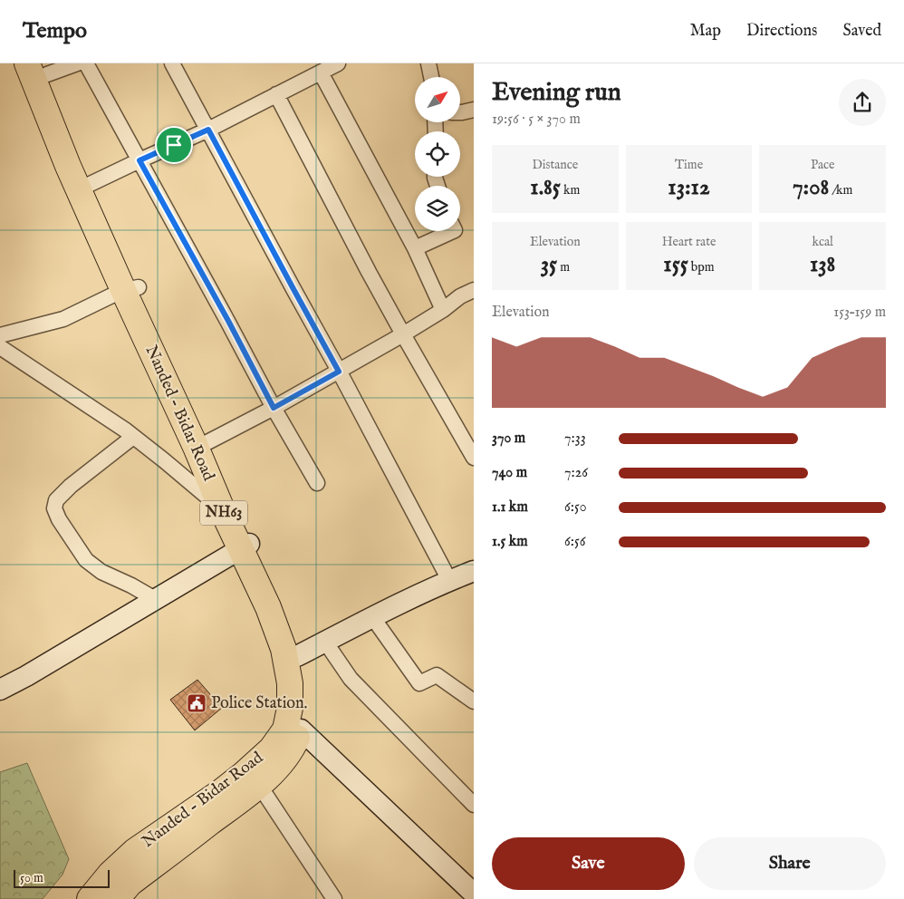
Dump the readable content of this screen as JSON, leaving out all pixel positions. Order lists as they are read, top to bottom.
{
  "streets": {
    "highway": ["Nanded - Bidar Road", "NH63"]
  },
  "places": {
    "public building": ["Police Station."]
  },
  "scale_bar": "50 m",
  "north": "top right",
  "page": {
    "header": "Tempo",
    "nav": ["Map", "Directions", "Saved"],
    "heading": ["Evening run", "19:56 · 5 × 370 m"],
    "stats": [
      ["Distance", "1.85 km"],
      ["Time", "13:12"],
      ["Pace", "7:08 /km"],
      ["Elevation", "35 m"],
      ["Heart rate", "155 bpm"],
      ["kcal", "138"]
    ],
    "chart": ["Elevation", "153–159 m"],
    "list": [
      {
        "name": "370 m",
        "note": "7:33"
      },
      {
        "name": "740 m",
        "note": "7:26"
      },
      {
        "name": "1.1 km",
        "note": "6:50"
      },
      {
        "name": "1.5 km",
        "note": "6:56"
      }
    ],
    "buttons": ["Save", "Share"],
    "scale": "50 m"
  }
}
